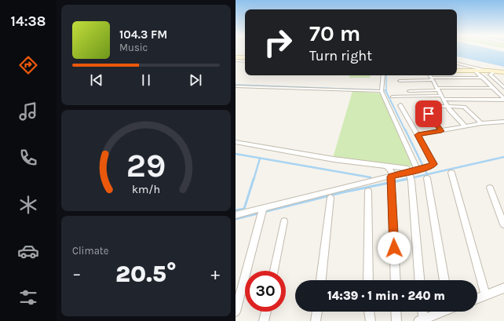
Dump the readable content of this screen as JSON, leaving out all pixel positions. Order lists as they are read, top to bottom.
{
  "page": {
    "tabs": "14:38",
    "turn": ["70 m", "Turn right"],
    "song": ["104.3 FM", "Music"],
    "tile": "Climate",
    "heat": ["−", "20.5°", "+"],
    "limit": "30",
    "trip": "14:39 · 1 min · 240 m",
    "gauge": ["29", "km/h"]
  }
}
